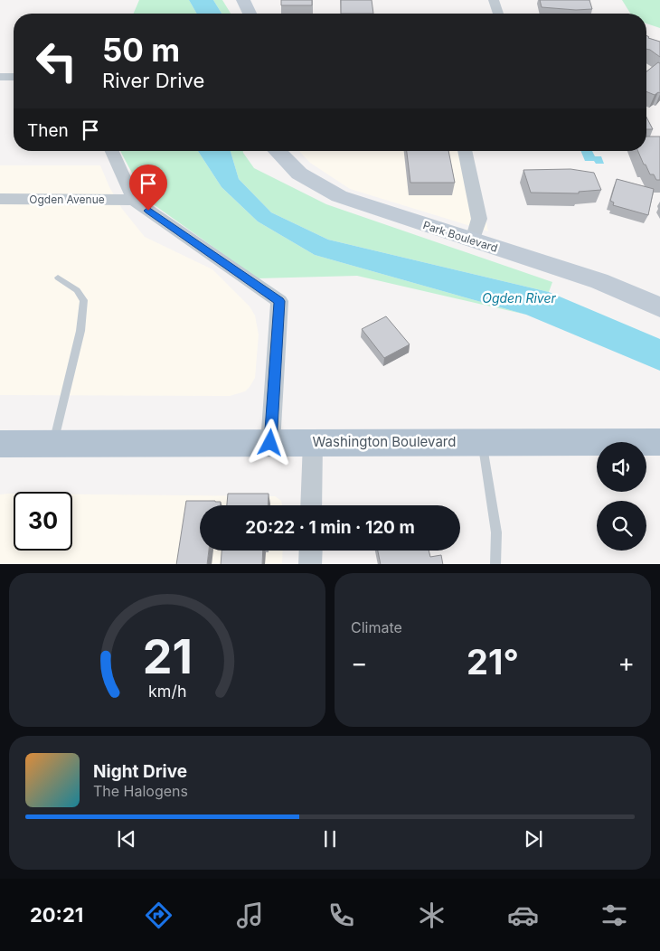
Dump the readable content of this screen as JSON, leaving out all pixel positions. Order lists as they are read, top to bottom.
{
  "streets": {
    "main road": ["Washington Boulevard"],
    "street": ["Ogden Avenue", "Park Boulevard"]
  },
  "water": ["Ogden River"],
  "page": {
    "turn": ["50 m", "River Drive"],
    "then": "Then",
    "limit": "30",
    "trip": "20:22 · 1 min · 120 m",
    "tile": "Climate",
    "heat": ["−", "21°", "+"],
    "song": ["Night Drive", "The Halogens"],
    "tabs": "20:21",
    "gauge": ["21", "km/h"]
  }
}
